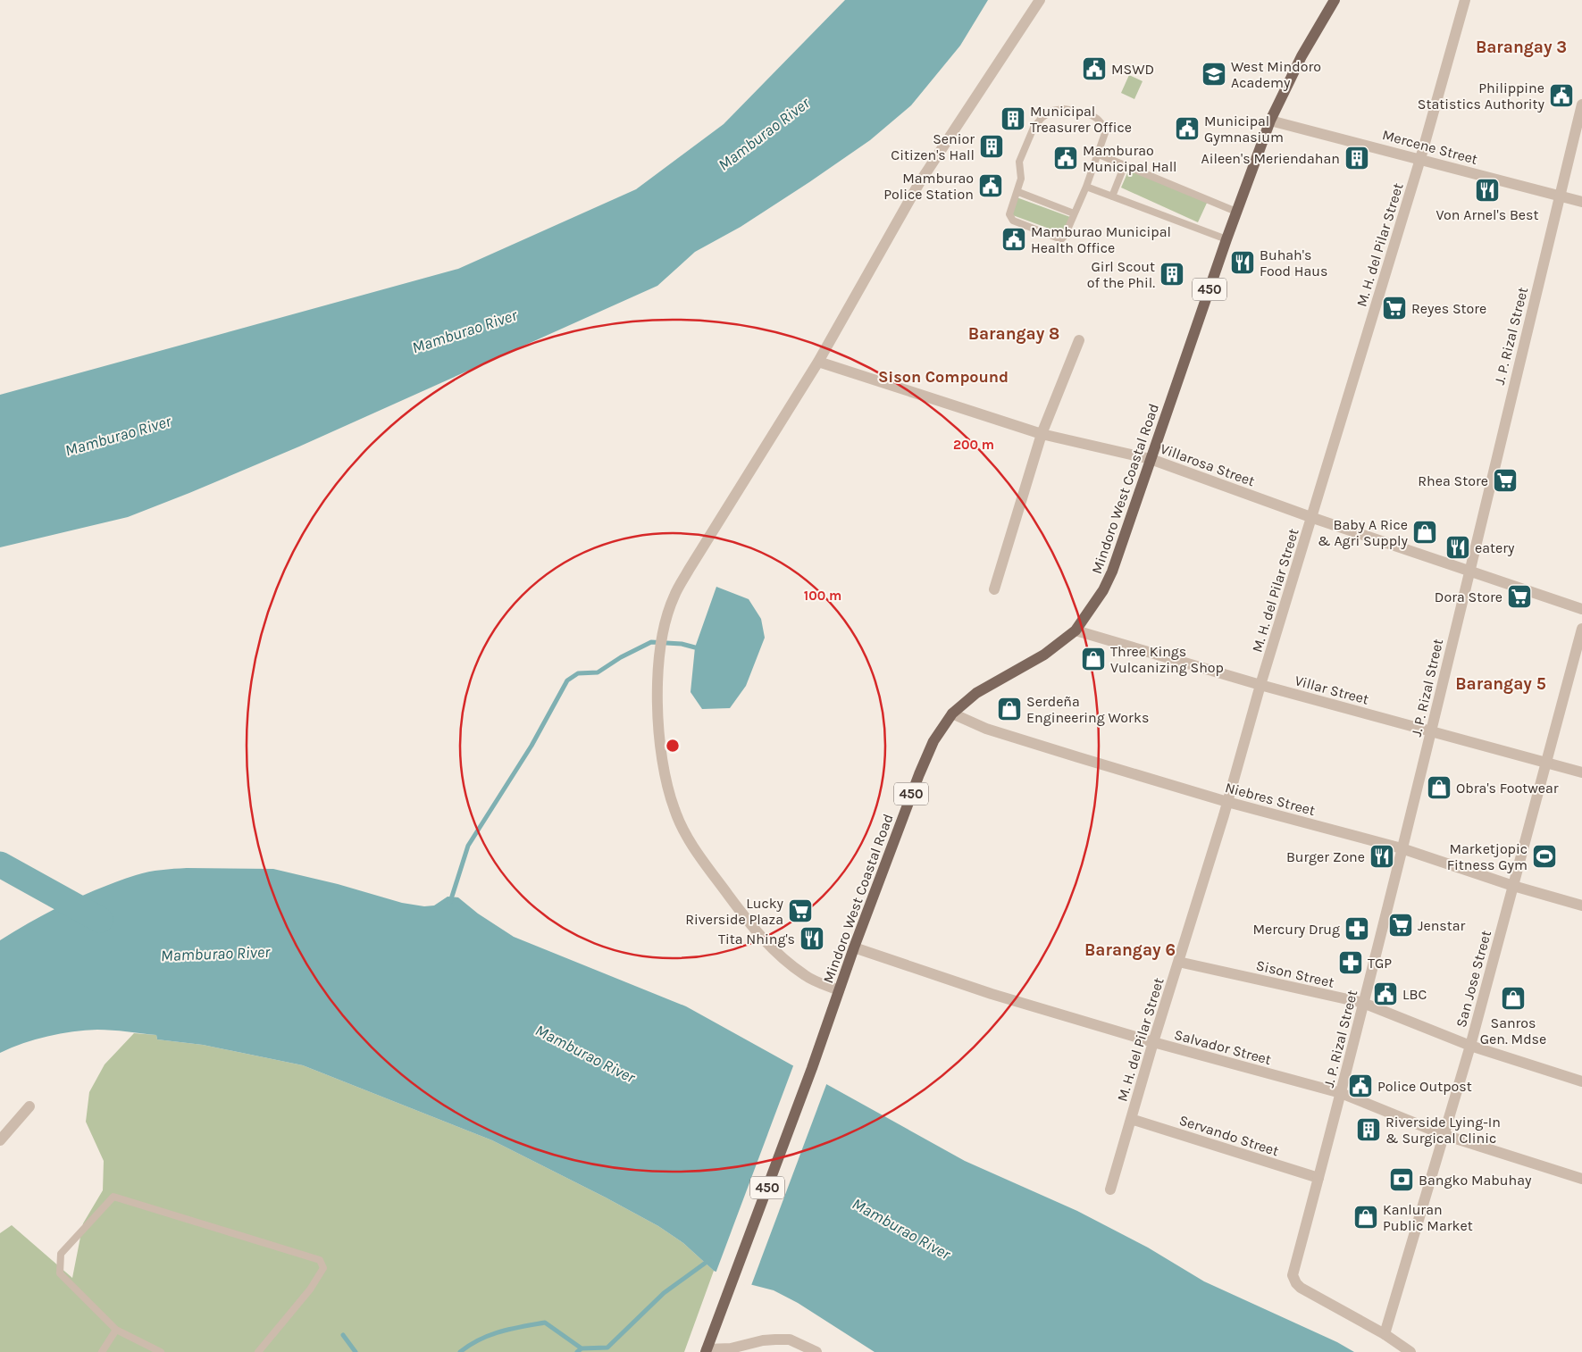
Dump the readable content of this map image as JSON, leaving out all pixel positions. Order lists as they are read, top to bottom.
{
  "streets": {
    "main road": ["450", "Mindoro West Coastal Road"],
    "street": [
      "Mercene Street",
      "M. H. del Pilar Street",
      "J. P. Rizal Street",
      "Villarosa Street",
      "Villar Street",
      "Niebres Street",
      "Sison Street",
      "San Jose Street",
      "Salvador Street",
      "Servando Street"
    ]
  },
  "crossings": [
    ["Mercene Street", "M. H. del Pilar Street"],
    ["Mercene Street", "J. P. Rizal Street"],
    ["Mercene Street", "Mindoro West Coastal Road"],
    ["M. H. del Pilar Street", "Villarosa Street"],
    ["M. H. del Pilar Street", "Villar Street"],
    ["M. H. del Pilar Street", "Niebres Street"],
    ["M. H. del Pilar Street", "Sison Street"],
    ["M. H. del Pilar Street", "Salvador Street"],
    ["M. H. del Pilar Street", "Servando Street"],
    ["J. P. Rizal Street", "Villarosa Street"],
    ["J. P. Rizal Street", "Villar Street"],
    ["J. P. Rizal Street", "Niebres Street"],
    ["J. P. Rizal Street", "Sison Street"],
    ["J. P. Rizal Street", "San Jose Street"],
    ["J. P. Rizal Street", "Salvador Street"],
    ["J. P. Rizal Street", "Servando Street"],
    ["Villarosa Street", "Mindoro West Coastal Road"],
    ["Mindoro West Coastal Road", "Villar Street"],
    ["Mindoro West Coastal Road", "Niebres Street"],
    ["Mindoro West Coastal Road", "Salvador Street"],
    ["Villar Street", "San Jose Street"],
    ["Niebres Street", "San Jose Street"],
    ["Sison Street", "San Jose Street"],
    ["San Jose Street", "Salvador Street"]
  ],
  "districts": [
    "Barangay 3",
    "Barangay 8",
    "Sison Compound",
    "Barangay 5",
    "Barangay 6"
  ],
  "water": ["Mamburao River"],
  "places": {
    "public building": [
      "MSWD",
      "Philippine Statistics Authority",
      "Municipal Gymnasium",
      "Mamburao Municipal Hall",
      "Mamburao Police Station",
      "Mamburao Municipal Health Office",
      "LBC",
      "Police Outpost"
    ],
    "school or university": ["West Mindoro Academy"],
    "building": [
      "Municipal Treasurer Office",
      "Senior Citizen's Hall",
      "Aileen's Meriendahan",
      "Girl Scout of the Phil.",
      "Riverside Lying-In & Surgical Clinic"
    ],
    "restaurant": [
      "Von Arnel's Best",
      "Buhah's Food Haus",
      "eatery",
      "Burger Zone",
      "Tita Nhing's"
    ],
    "supermarket": [
      "Reyes Store",
      "Rhea Store",
      "Dora Store",
      "Lucky Riverside Plaza",
      "Jenstar"
    ],
    "shop": [
      "Baby A Rice & Agri Supply",
      "Three Kings Vulcanizing Shop",
      "Serdeña Engineering Works",
      "Obra's Footwear",
      "Sanros Gen. Mdse",
      "Kanluran Public Market"
    ],
    "sports": ["Marketjopic Fitness Gym"],
    "pharmacy": ["Mercury Drug", "TGP"],
    "bank": ["Bangko Mabuhay"]
  },
  "rings": ["200 m", "100 m"]
}
